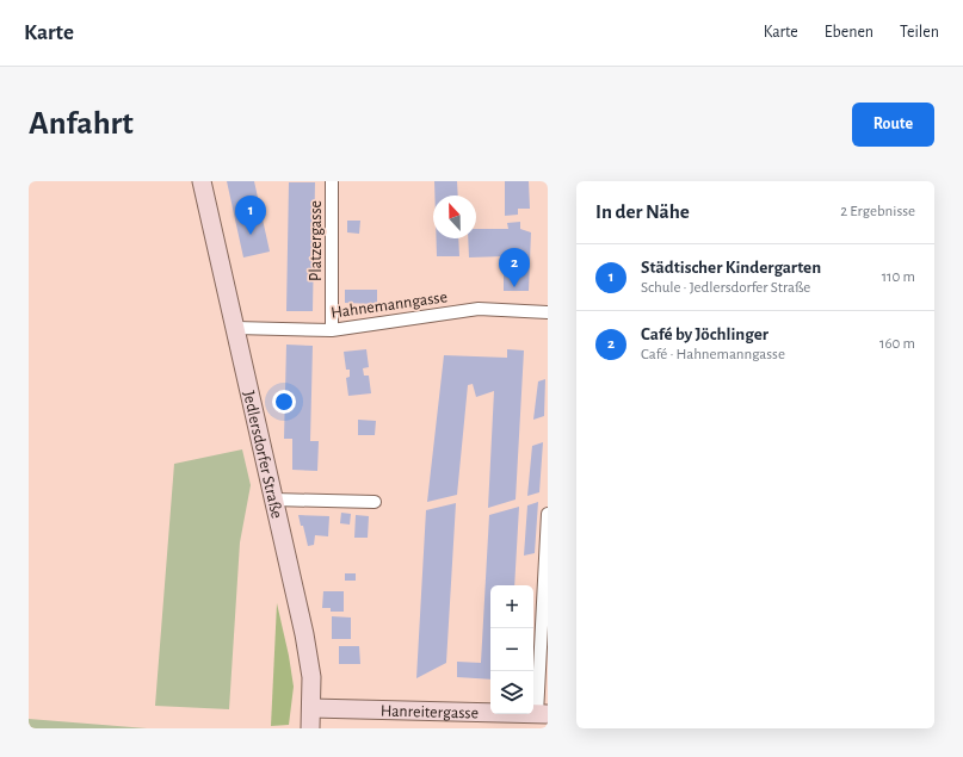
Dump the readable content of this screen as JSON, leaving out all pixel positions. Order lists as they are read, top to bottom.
{
  "streets": {
    "street": [
      "Platzergasse",
      "Hahnemanngasse",
      "Jedlersdorfer Straße",
      "Hanreitergasse"
    ]
  },
  "crossings": [
    ["Platzergasse", "Hahnemanngasse"],
    ["Hahnemanngasse", "Jedlersdorfer Straße"],
    ["Jedlersdorfer Straße", "Hanreitergasse"]
  ],
  "north": "top",
  "page": {
    "header": "Karte",
    "nav": ["Karte", "Ebenen", "Teilen"],
    "buttons": "Route",
    "title": "Anfahrt",
    "heading": ["In der Nähe", "2 Ergebnisse"],
    "pins": ["1", "2"],
    "list": [
      {
        "mark": "1",
        "name": "Städtischer Kindergarten",
        "note": "Schule · Jedlersdorfer Straße",
        "value": "110 m"
      },
      {
        "mark": "2",
        "name": "Café by Jöchlinger",
        "note": "Café · Hahnemanngasse",
        "value": "160 m"
      }
    ],
    "map_buttons": ["+", "−"]
  }
}
